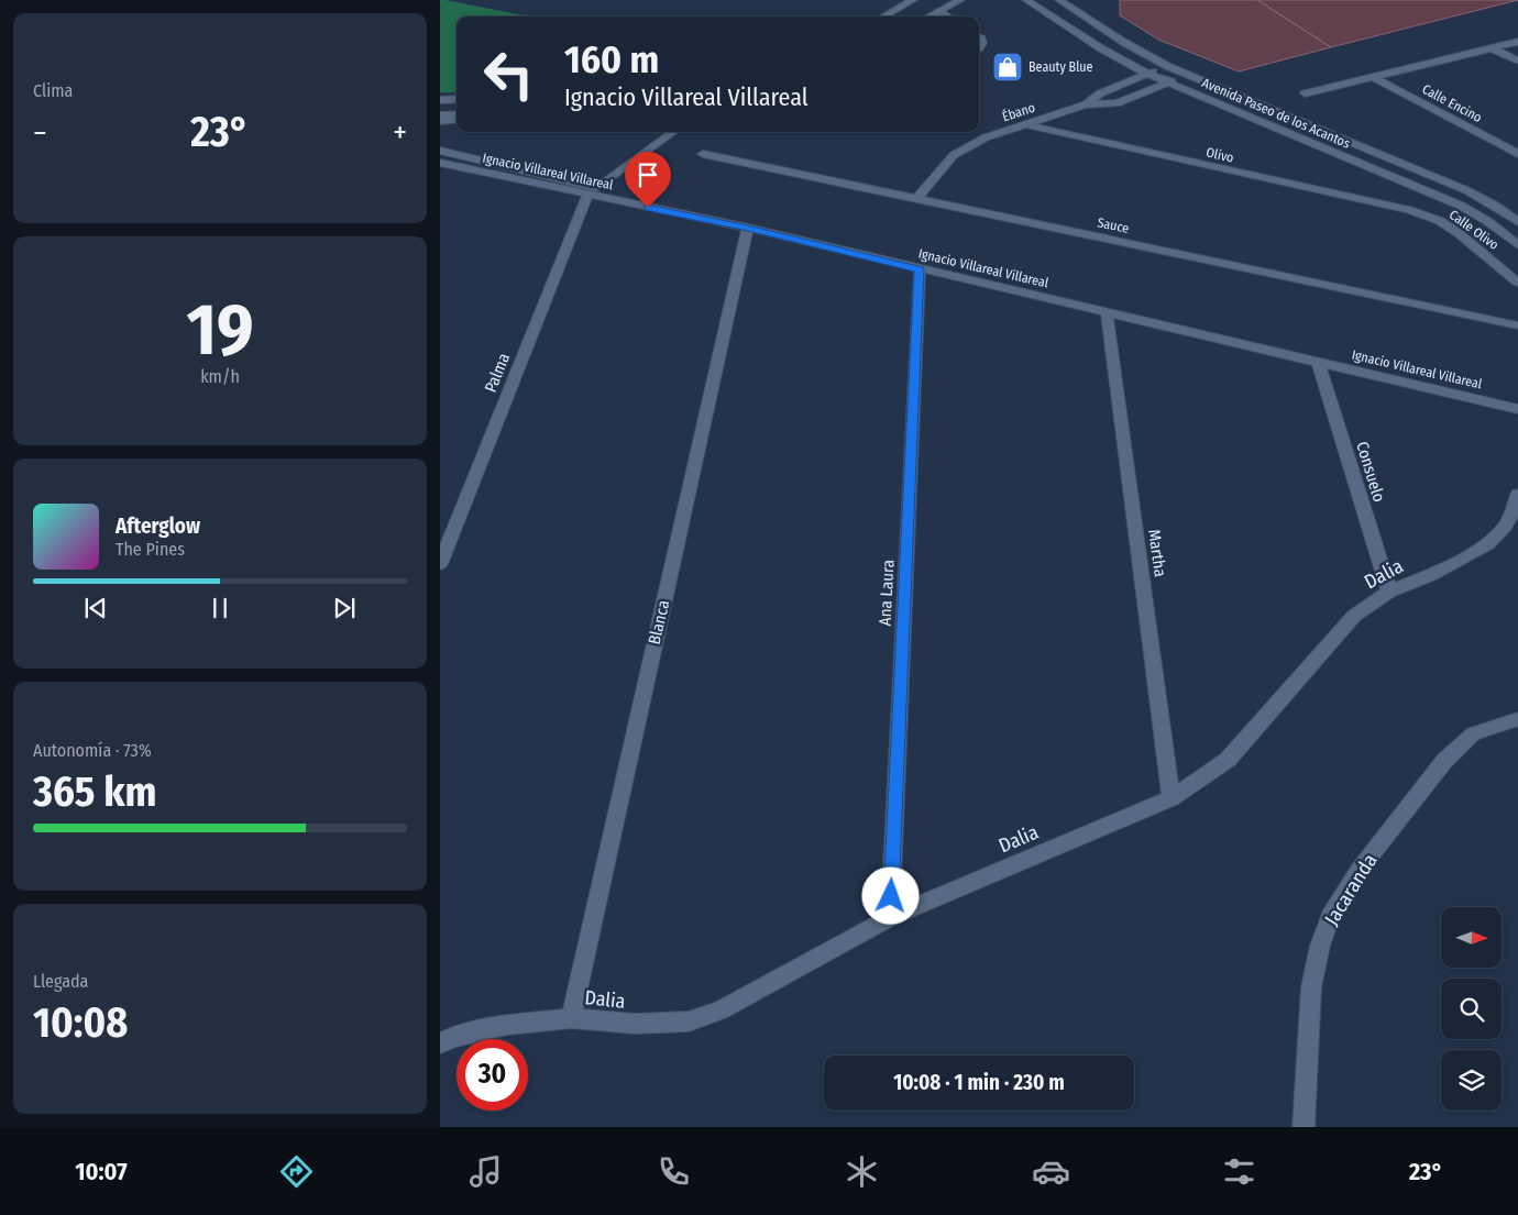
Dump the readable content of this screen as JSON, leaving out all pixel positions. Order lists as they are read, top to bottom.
{
  "streets": {
    "street": [
      "Calle Encino",
      "Ébano",
      "Avenida Paseo de los Acantos",
      "Olivo",
      "Ignacio Villareal Villareal",
      "Sauce",
      "Calle Olivo",
      "Palma",
      "Consuelo",
      "Martha",
      "Dalia",
      "Ana Laura",
      "Blanca",
      "Jacaranda"
    ]
  },
  "crossings": [
    ["Ébano", "Avenida Paseo de los Acantos"],
    ["Ébano", "Olivo"],
    ["Ébano", "Sauce"],
    ["Olivo", "Calle Olivo"],
    ["Ignacio Villareal Villareal", "Palma"],
    ["Ignacio Villareal Villareal", "Consuelo"],
    ["Ignacio Villareal Villareal", "Martha"],
    ["Ignacio Villareal Villareal", "Ana Laura"],
    ["Ignacio Villareal Villareal", "Blanca"],
    ["Consuelo", "Dalia"],
    ["Martha", "Dalia"],
    ["Dalia", "Ana Laura"],
    ["Dalia", "Blanca"]
  ],
  "places": {
    "shop": ["Beauty Blue"]
  },
  "north": "right",
  "page": {
    "tile": [
      "Clima",
      ["19", "km/h"],
      ["Autonomía · 73%", "365 km"],
      ["Llegada", "10:08"]
    ],
    "turn": ["160 m", "Ignacio Villareal Villareal"],
    "heat": ["−", "23°", "+"],
    "song": ["Afterglow", "The Pines"],
    "limit": "30",
    "trip": "10:08 · 1 min · 230 m",
    "tabs": ["10:07", "23°"]
  }
}
